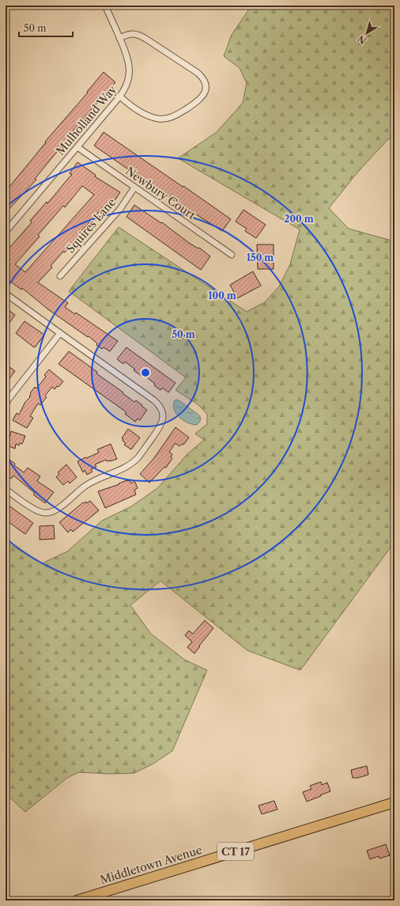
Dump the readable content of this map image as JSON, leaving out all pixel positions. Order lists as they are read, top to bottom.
{
  "streets": {
    "main road": ["CT 17", "Middletown Avenue"],
    "street": ["Mulholland Way", "Newbury Court", "Squires Lane"]
  },
  "crossings": [
    ["Mulholland Way", "Newbury Court"],
    ["Newbury Court", "Squires Lane"]
  ],
  "scale_bar": "50 m",
  "north": "bottom left",
  "rings": [
    "200 m",
    "150 m",
    "100 m",
    "50 m"
  ]
}
